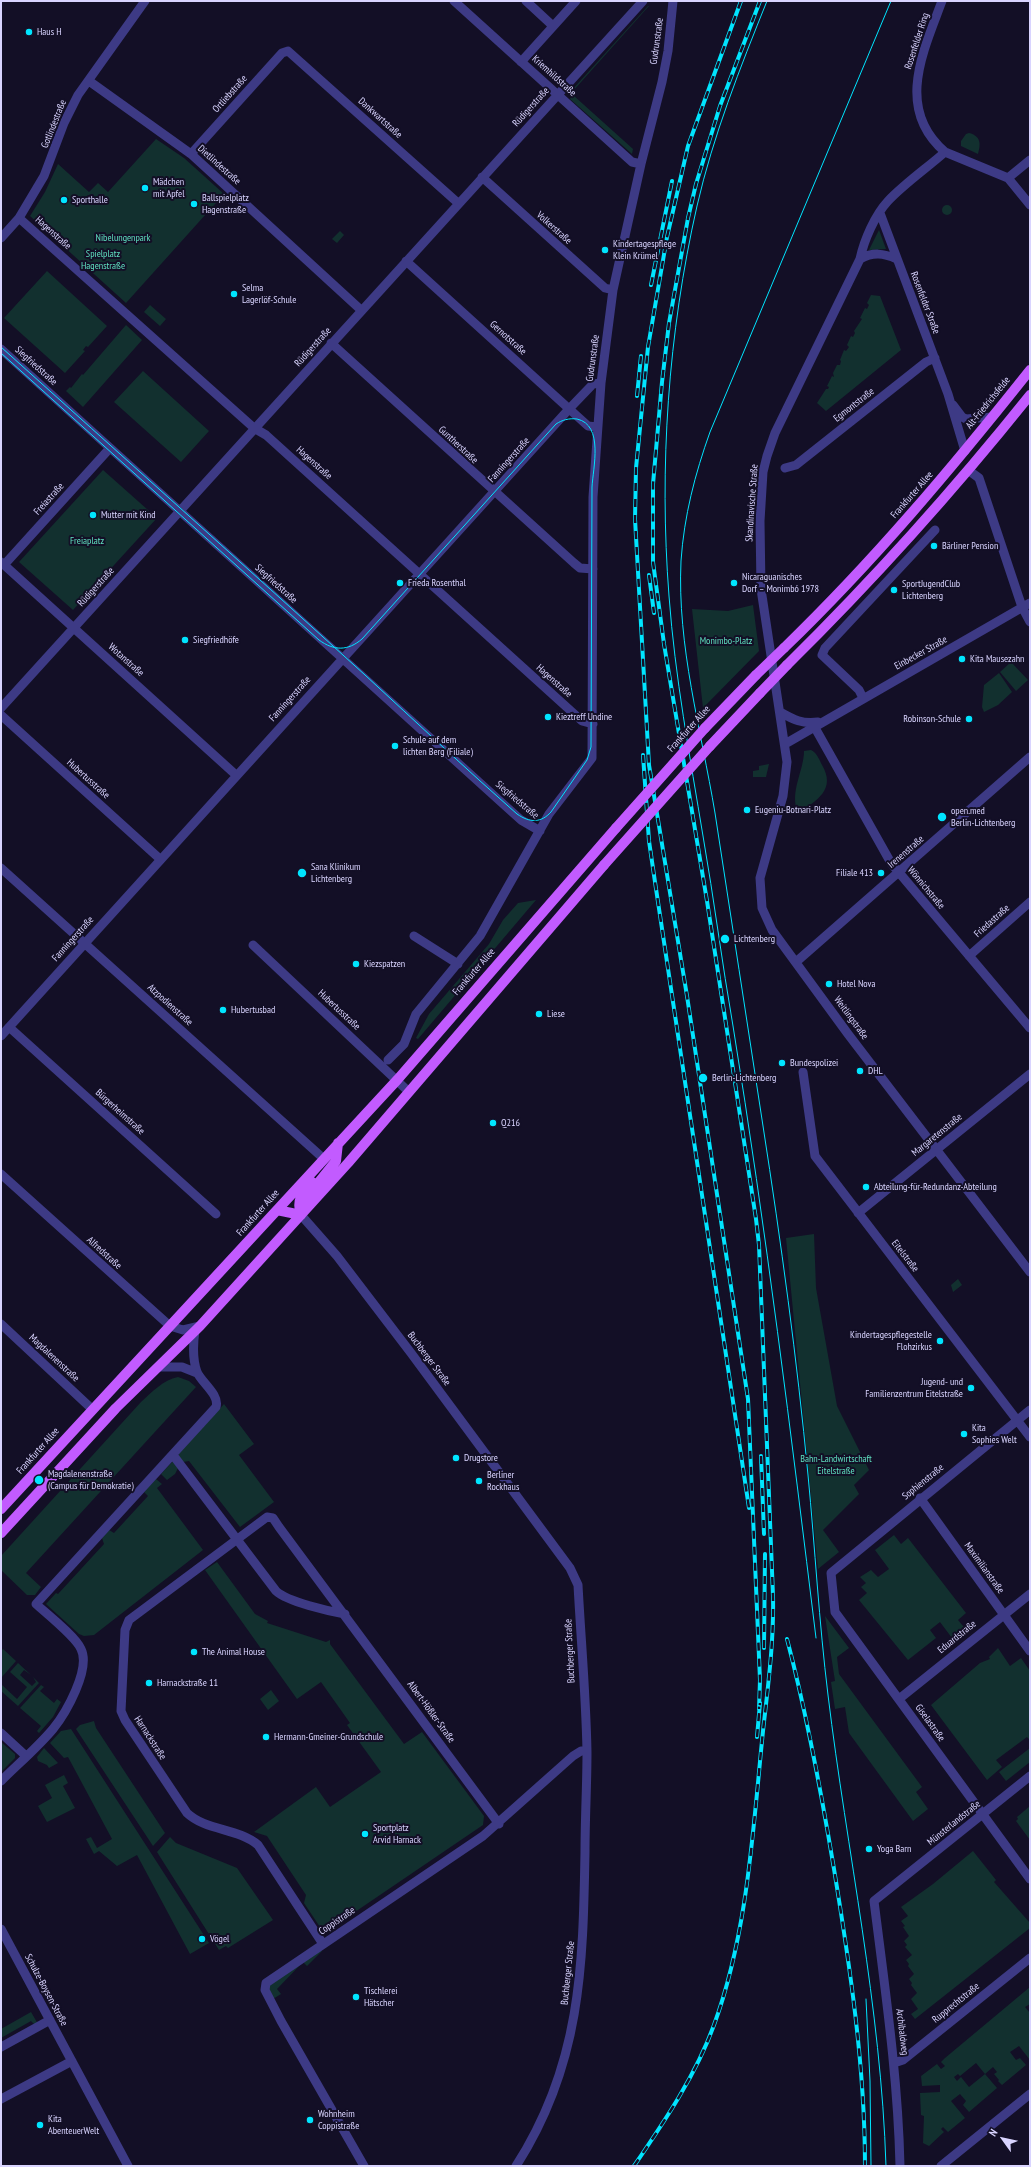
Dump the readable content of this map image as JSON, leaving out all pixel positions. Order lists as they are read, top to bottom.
{
  "streets": {
    "main road": ["Alt-Friedrichsfelde", "Frankfurter Allee"],
    "street": [
      "Gudrunstraße",
      "Rosenfelder Ring",
      "Kriemhildstraße",
      "Ortliebstraße",
      "Rüdigerstraße",
      "Dankwartstraße",
      "Gotlindestraße",
      "Dietlindestraße",
      "Volkerstraße",
      "Hagenstraße",
      "Rosenfelder Straße",
      "Gernotstraße",
      "Siegfriedstraße",
      "Egmontstraße",
      "Guntherstraße",
      "Fanningerstraße",
      "Freiastraße",
      "Skandinavische Straße",
      "Einbecker Straße",
      "Wotanstraße",
      "Hubertusstraße",
      "Irenenstraße",
      "Wönnichstraße",
      "Friedastraße",
      "Atzpodienstraße",
      "Weitlingstraße",
      "Bürgerheimstraße",
      "Margaretenstraße",
      "Alfredstraße",
      "Eitelstraße",
      "Magdalenenstraße",
      "Buchberger Straße",
      "Sophienstraße",
      "Maximilianstraße",
      "Eduardstraße",
      "Albert-Hößler-Straße",
      "Giselastraße",
      "Harnackstraße",
      "Münsterlandstraße",
      "Coppistraße",
      "Schulze-Boysen-Straße",
      "Rupprechtstraße",
      "Archibaldweg"
    ]
  },
  "crossings": [
    ["Gudrunstraße", "Kriemhildstraße"],
    ["Gudrunstraße", "Volkerstraße"],
    ["Gudrunstraße", "Hagenstraße"],
    ["Gudrunstraße", "Gernotstraße"],
    ["Gudrunstraße", "Guntherstraße"],
    ["Gudrunstraße", "Fanningerstraße"],
    ["Gudrunstraße", "Frankfurter Allee"],
    ["Kriemhildstraße", "Rüdigerstraße"],
    ["Ortliebstraße", "Dankwartstraße"],
    ["Ortliebstraße", "Dietlindestraße"],
    ["Rüdigerstraße", "Dankwartstraße"],
    ["Rüdigerstraße", "Dietlindestraße"],
    ["Rüdigerstraße", "Volkerstraße"],
    ["Rüdigerstraße", "Hagenstraße"],
    ["Rüdigerstraße", "Gernotstraße"],
    ["Rüdigerstraße", "Siegfriedstraße"],
    ["Rüdigerstraße", "Guntherstraße"],
    ["Rüdigerstraße", "Wotanstraße"],
    ["Gotlindestraße", "Dietlindestraße"],
    ["Gotlindestraße", "Hagenstraße"],
    ["Hagenstraße", "Fanningerstraße"],
    ["Hagenstraße", "Frankfurter Allee"],
    ["Rosenfelder Straße", "Alt-Friedrichsfelde"],
    ["Rosenfelder Straße", "Egmontstraße"],
    ["Rosenfelder Straße", "Frankfurter Allee"],
    ["Rosenfelder Straße", "Skandinavische Straße"],
    ["Gernotstraße", "Fanningerstraße"],
    ["Siegfriedstraße", "Fanningerstraße"],
    ["Siegfriedstraße", "Frankfurter Allee"],
    ["Siegfriedstraße", "Freiastraße"],
    ["Alt-Friedrichsfelde", "Frankfurter Allee"],
    ["Guntherstraße", "Fanningerstraße"],
    ["Fanningerstraße", "Wotanstraße"],
    ["Fanningerstraße", "Hubertusstraße"],
    ["Fanningerstraße", "Atzpodienstraße"],
    ["Fanningerstraße", "Bürgerheimstraße"],
    ["Frankfurter Allee", "Hubertusstraße"],
    ["Frankfurter Allee", "Atzpodienstraße"],
    ["Frankfurter Allee", "Alfredstraße"],
    ["Frankfurter Allee", "Magdalenenstraße"],
    ["Freiastraße", "Wotanstraße"],
    ["Skandinavische Straße", "Einbecker Straße"],
    ["Skandinavische Straße", "Weitlingstraße"],
    ["Einbecker Straße", "Wönnichstraße"],
    ["Einbecker Straße", "Weitlingstraße"],
    ["Irenenstraße", "Wönnichstraße"],
    ["Irenenstraße", "Weitlingstraße"],
    ["Wönnichstraße", "Friedastraße"],
    ["Weitlingstraße", "Margaretenstraße"],
    ["Margaretenstraße", "Eitelstraße"],
    ["Eitelstraße", "Sophienstraße"],
    ["Buchberger Straße", "Coppistraße"],
    ["Sophienstraße", "Maximilianstraße"],
    ["Sophienstraße", "Giselastraße"],
    ["Maximilianstraße", "Eduardstraße"],
    ["Eduardstraße", "Giselastraße"],
    ["Albert-Hößler-Straße", "Harnackstraße"],
    ["Albert-Hößler-Straße", "Coppistraße"],
    ["Giselastraße", "Münsterlandstraße"],
    ["Harnackstraße", "Coppistraße"],
    ["Münsterlandstraße", "Archibaldweg"],
    ["Rupprechtstraße", "Archibaldweg"]
  ],
  "parks": [
    "Nibelungenpark",
    "Spielplatz Hagenstraße",
    "Freiaplatz",
    "Monimbo-Platz",
    "Bahn-Landwirtschaft Eitelstraße"
  ],
  "places": [
    "Haus H",
    "Mädchen mit Apfel",
    "Sporthalle",
    "Ballspielplatz Hagenstraße",
    "Kindertagespflege Klein Krümel",
    "Selma Lagerlöf-Schule",
    "Mutter mit Kind",
    "Bärliner Pension",
    "Frieda Rosenthal",
    "Nicaraguanisches Dorf – Monimbó 1978",
    "SportJugendClub Lichtenberg",
    "Siegfriedhöfe",
    "Kita Mausezahn",
    "Kieztreff Undine",
    "Robinson-Schule",
    "Schule auf dem lichten Berg (Filiale)",
    "Eugeniu-Botnari-Platz",
    "open.med Berlin-Lichtenberg",
    "Sana Klinikum Lichtenberg",
    "Filiale 413",
    "Lichtenberg",
    "Kiezspatzen",
    "Hotel Nova",
    "Hubertusbad",
    "Liese",
    "Bundespolizei",
    "DHL",
    "Berlin-Lichtenberg",
    "Q216",
    "Abteilung-für-Redundanz-Abteilung",
    "Kindertagespflegestelle Flohzirkus",
    "Jugend- und Familienzentrum Eitelstraße",
    "Kita Sophies Welt",
    "Drugstore",
    "Magdalenenstraße (Campus für Demokratie)",
    "Berliner Rockhaus",
    "The Animal House",
    "Harnackstraße 11",
    "Hermann-Gmeiner-Grundschule",
    "Sportplatz Arvid Harnack",
    "Yoga Barn",
    "Vögel",
    "Tischlerei Hätscher",
    "Wohnheim Coppistraße",
    "Kita AbenteuerWelt"
  ],
  "north": "top left"
}
